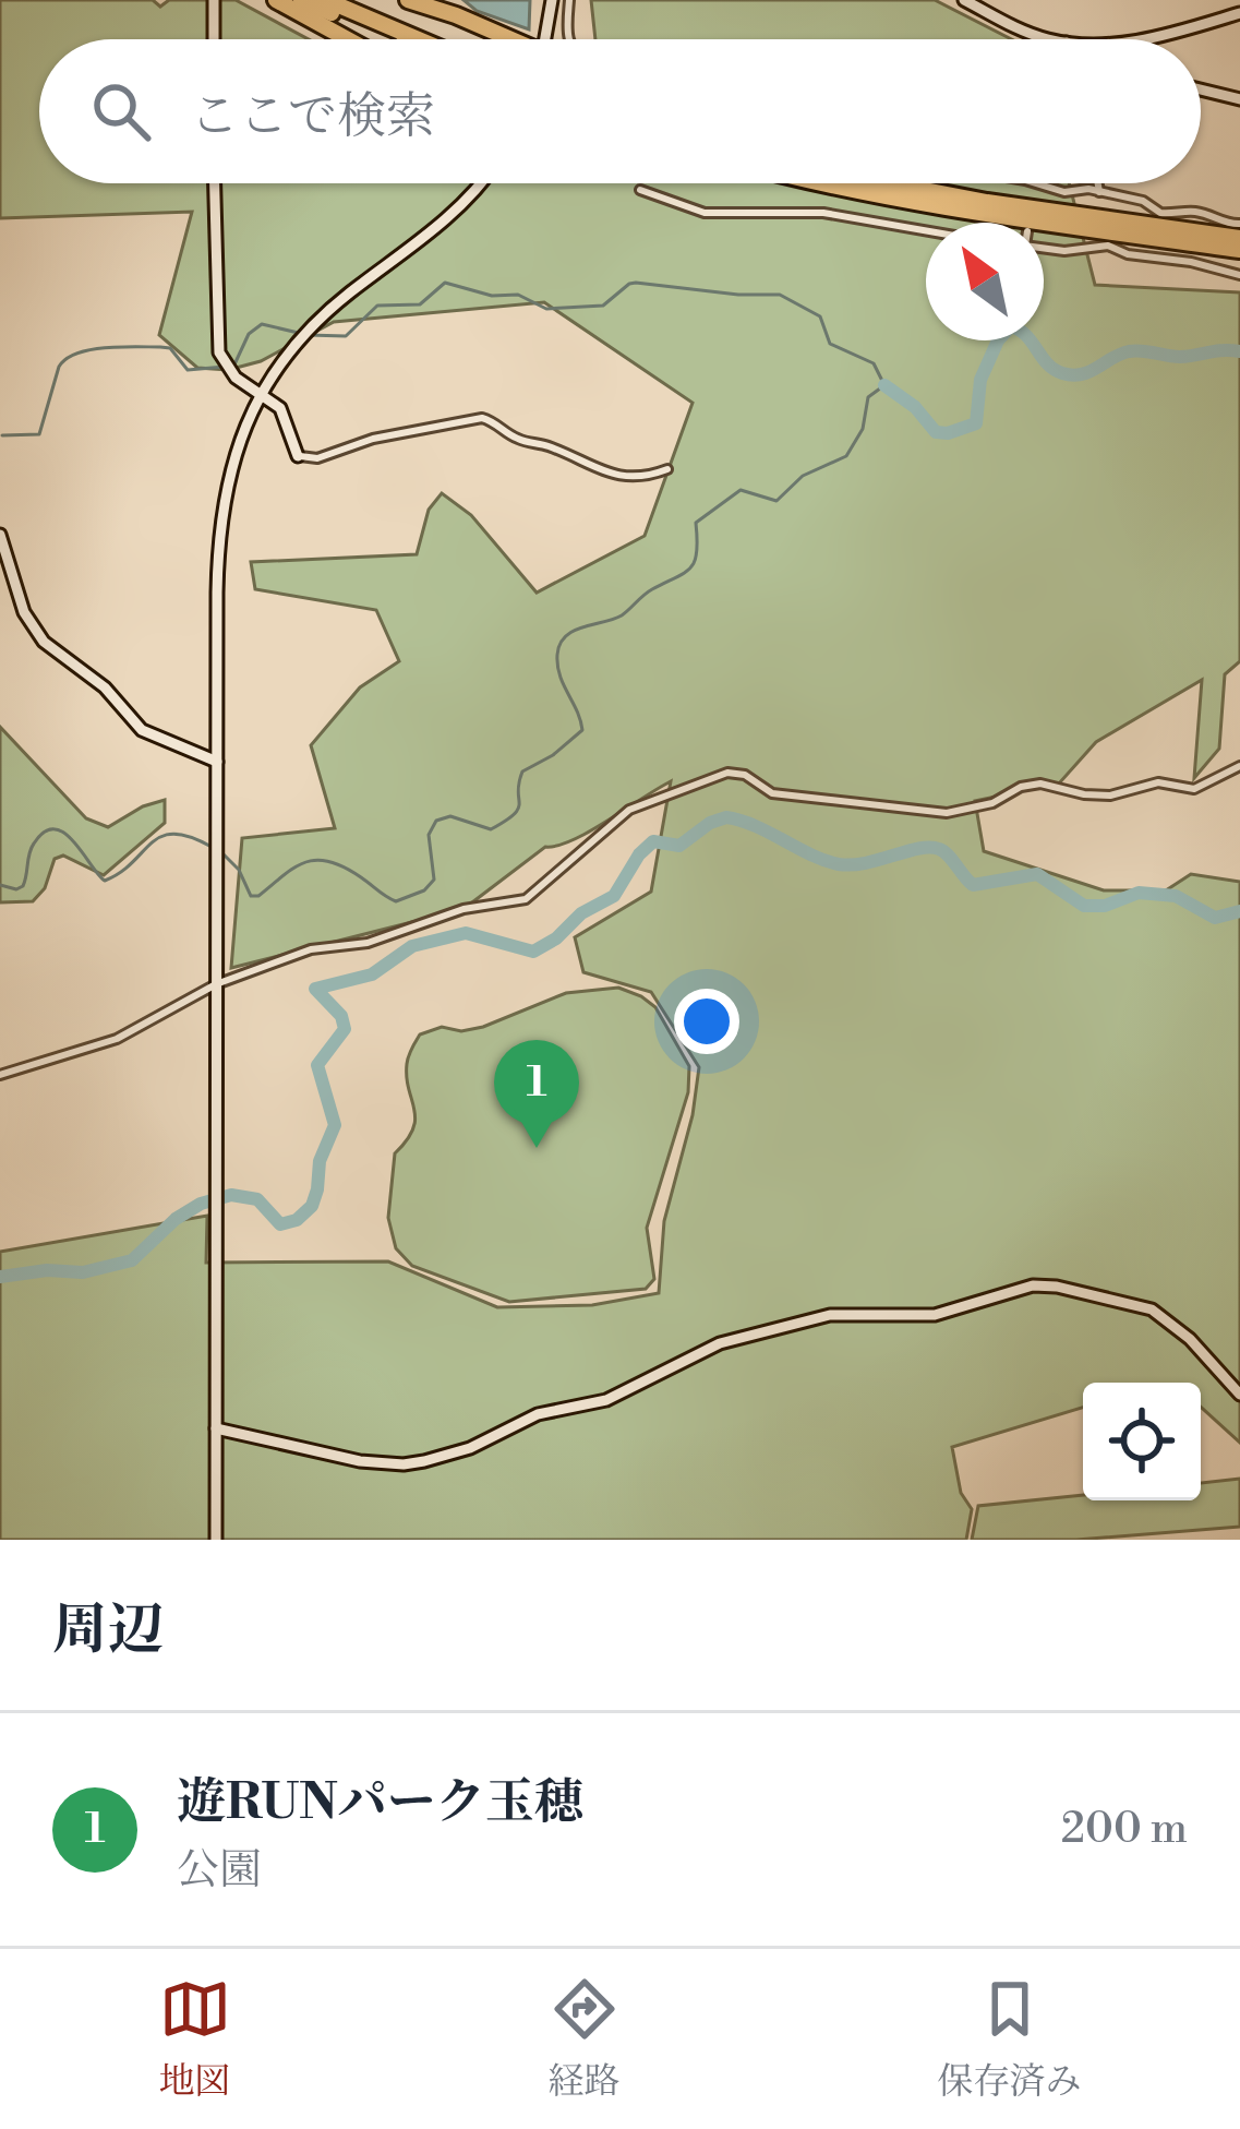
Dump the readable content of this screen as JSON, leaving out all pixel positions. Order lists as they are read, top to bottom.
{
  "north": "top left",
  "page": {
    "search": "ここで検索",
    "pins": "1",
    "heading": "周辺",
    "list": [
      {
        "mark": "1",
        "name": "遊RUNパーク玉穂",
        "note": "公園",
        "value": "200 m"
      }
    ],
    "nav": ["地図", "経路", "保存済み"]
  }
}
